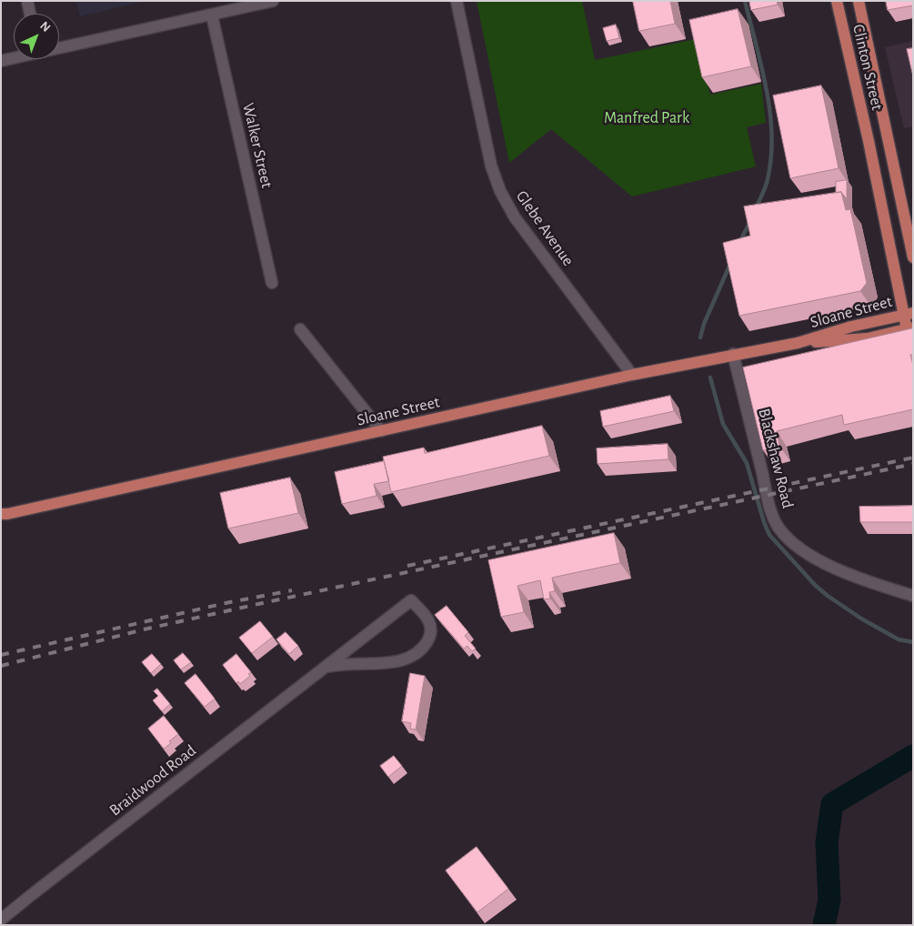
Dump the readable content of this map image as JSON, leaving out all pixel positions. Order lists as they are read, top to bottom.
{
  "streets": {
    "main road": ["Clinton Street", "Sloane Street"],
    "street": [
      "Walker Street",
      "Glebe Avenue",
      "Blackshaw Road",
      "Braidwood Road"
    ]
  },
  "crossings": [
    ["Clinton Street", "Sloane Street"],
    ["Glebe Avenue", "Sloane Street"],
    ["Sloane Street", "Blackshaw Road"]
  ],
  "parks": ["Manfred Park"],
  "north": "top right"
}
